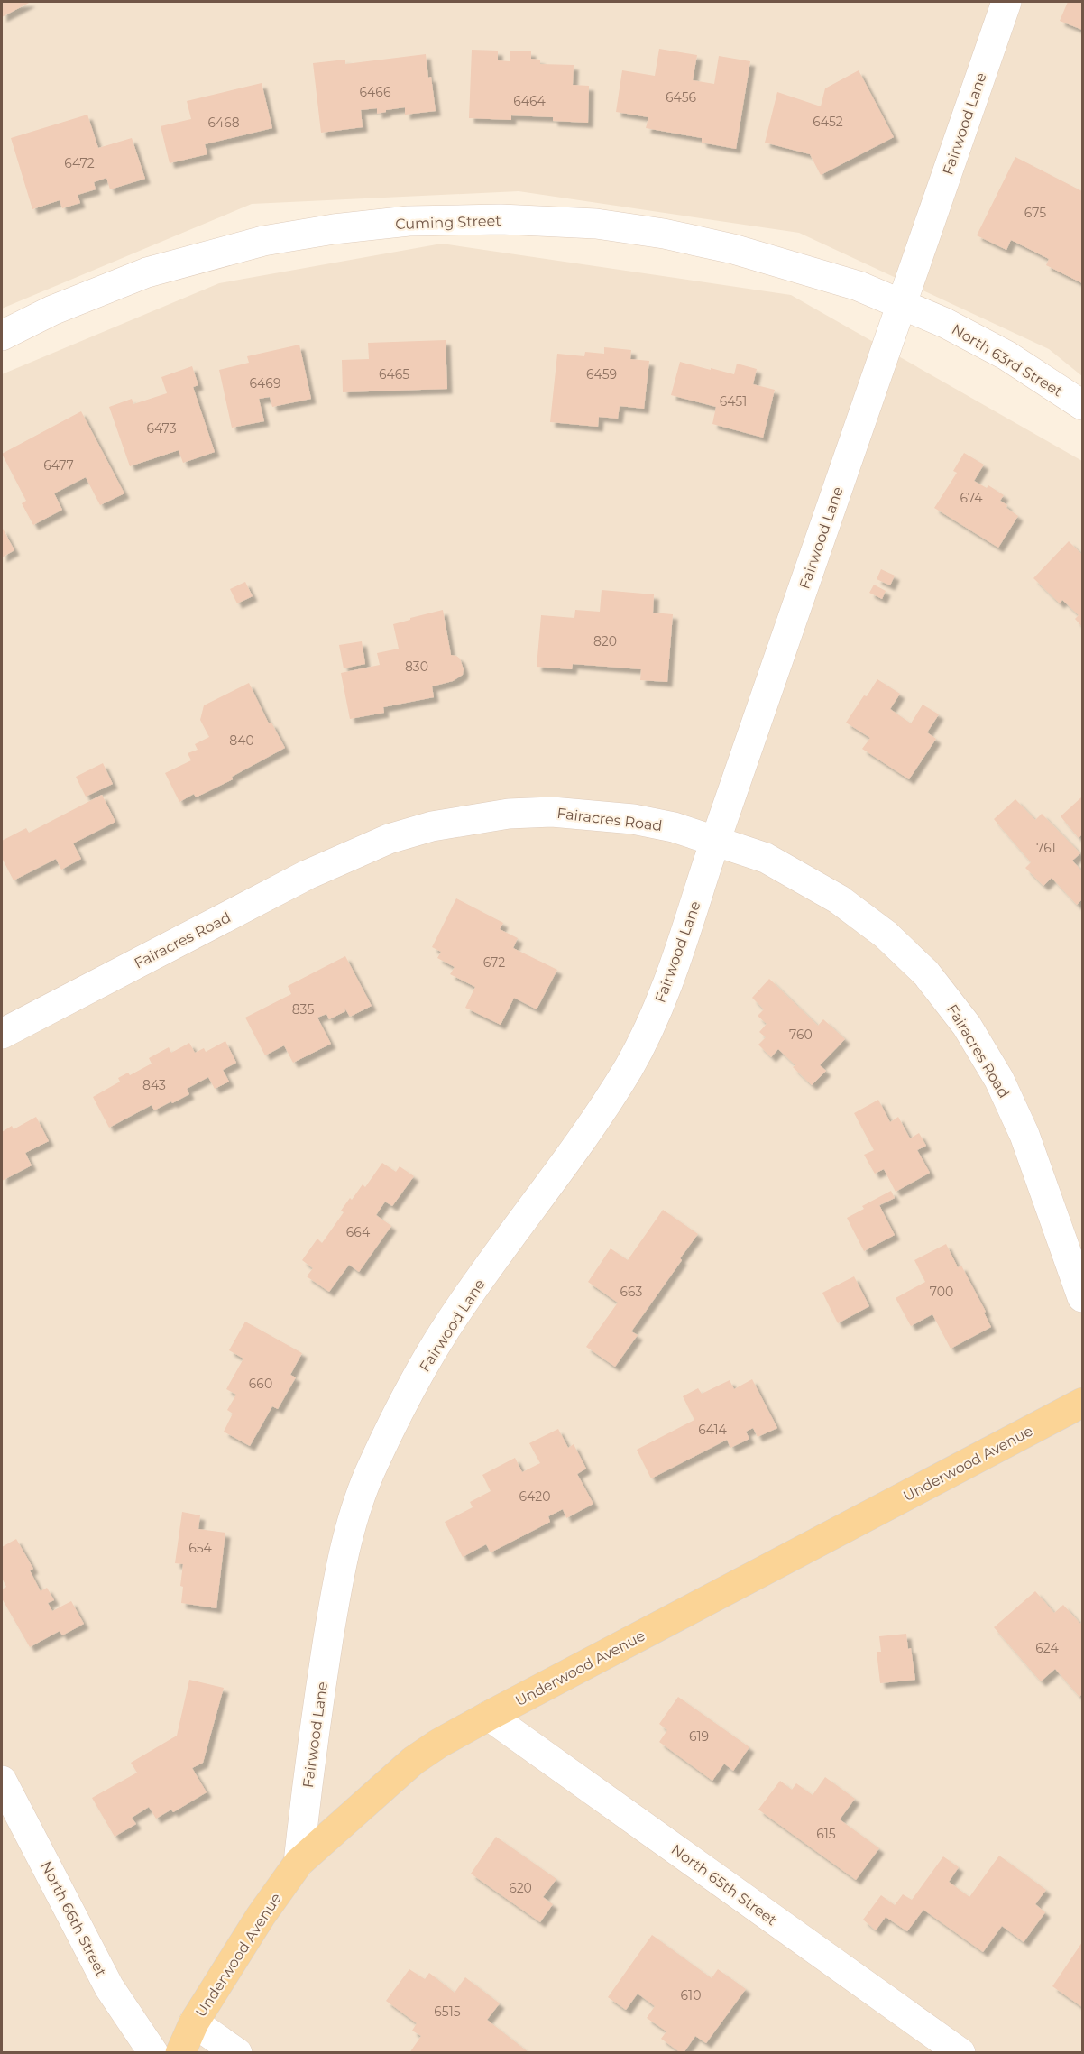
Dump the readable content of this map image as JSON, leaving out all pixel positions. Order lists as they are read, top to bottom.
{
  "streets": {
    "main road": ["Underwood Avenue"],
    "street": [
      "Fairwood Lane",
      "Cuming Street",
      "North 63rd Street",
      "Fairacres Road",
      "North 65th Street",
      "North 66th Street"
    ]
  },
  "crossings": [
    ["Fairwood Lane", "Cuming Street"],
    ["Fairwood Lane", "North 63rd Street"],
    ["Fairwood Lane", "Fairacres Road"],
    ["Fairwood Lane", "Underwood Avenue"],
    ["Cuming Street", "North 63rd Street"],
    ["Underwood Avenue", "North 65th Street"]
  ],
  "house_numbers": [
    "6466",
    "6456",
    "6464",
    "6452",
    "6468",
    "6472",
    "675",
    "6465",
    "6459",
    "6469",
    "6451",
    "6473",
    "6477",
    "674",
    "820",
    "830",
    "840",
    "761",
    "672",
    "835",
    "760",
    "843",
    "664",
    "663",
    "700",
    "660",
    "6414",
    "6420",
    "654",
    "624",
    "619",
    "615",
    "620",
    "610",
    "6515"
  ]
}
